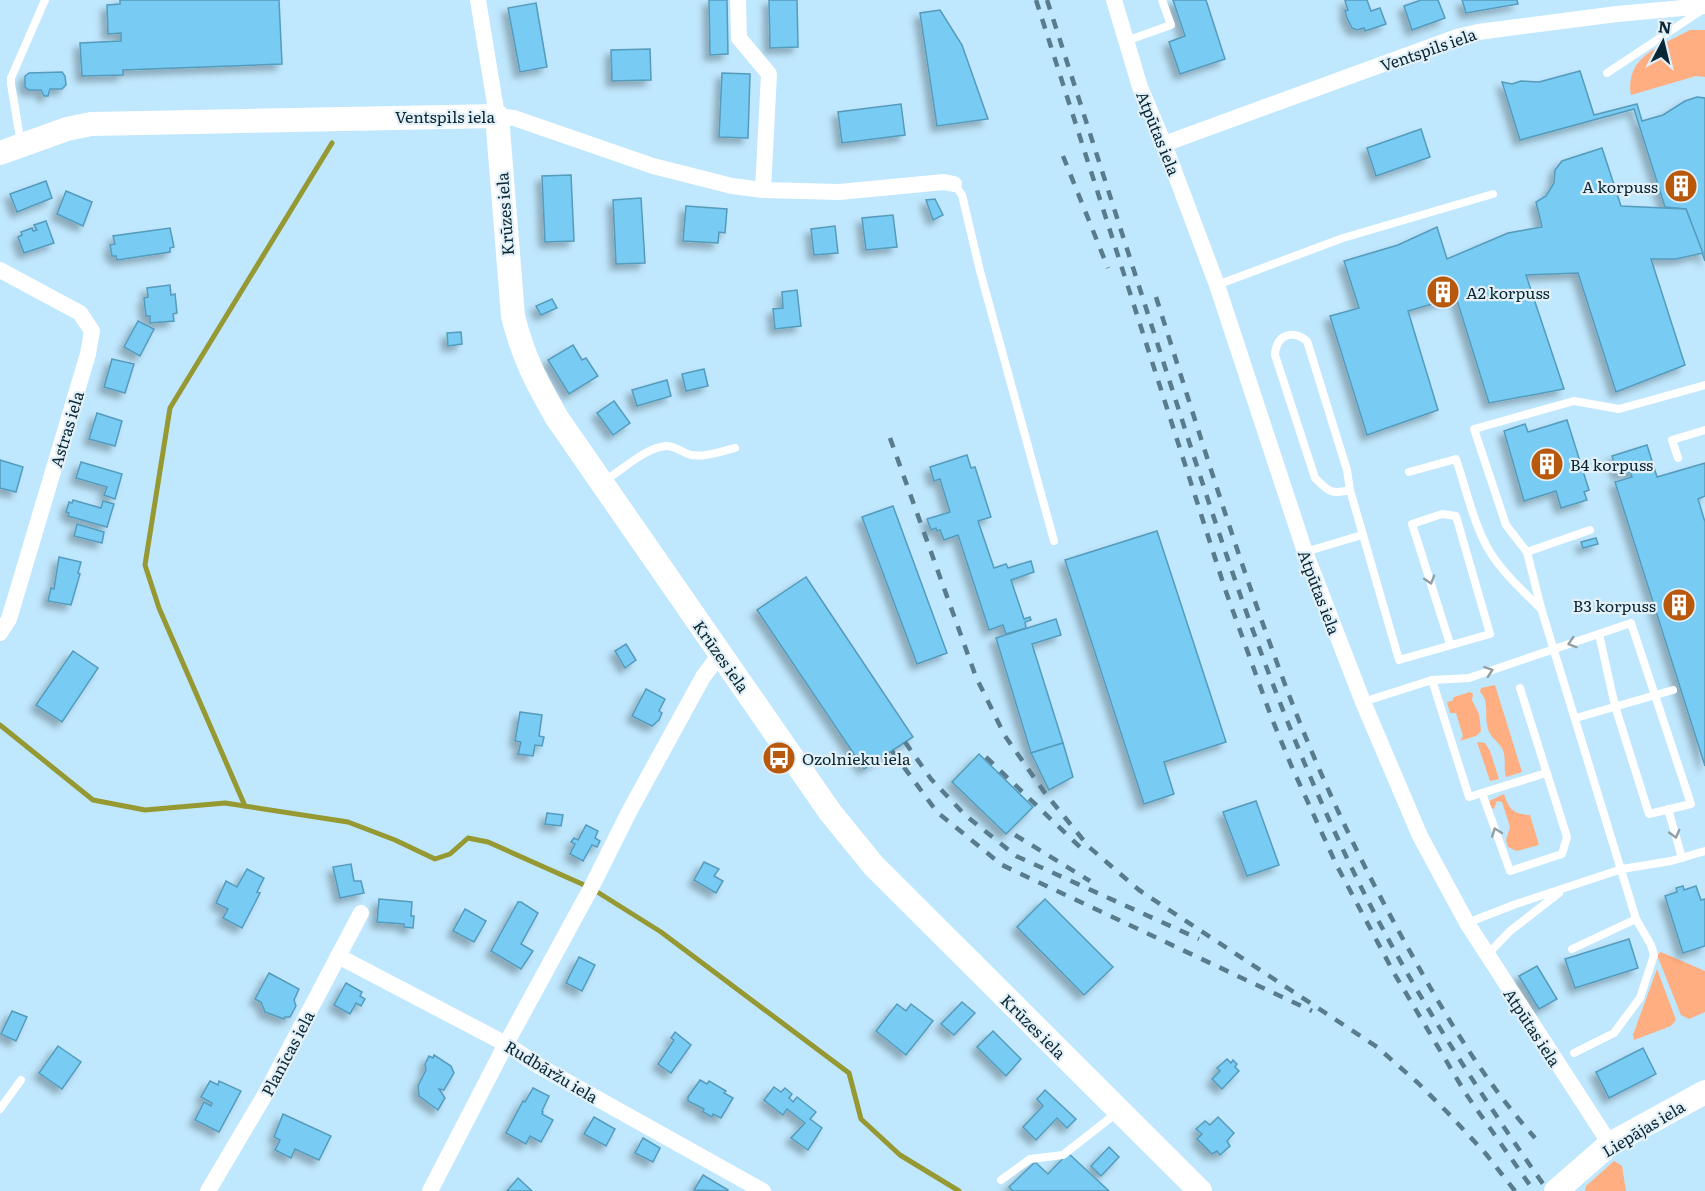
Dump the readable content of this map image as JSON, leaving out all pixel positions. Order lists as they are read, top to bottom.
{
  "streets": {
    "street": [
      "Ventspils iela",
      "Atpūtas iela",
      "Krūzes iela",
      "Astras iela",
      "Planīcas iela",
      "Rudbāržu iela",
      "Liepājas iela"
    ]
  },
  "crossings": [
    ["Ventspils iela", "Atpūtas iela"],
    ["Ventspils iela", "Krūzes iela"],
    ["Atpūtas iela", "Liepājas iela"],
    ["Planīcas iela", "Rudbāržu iela"]
  ],
  "places": {
    "building": [
      "A korpuss",
      "A2 korpuss",
      "B4 korpuss",
      "B3 korpuss"
    ],
    "bus stop": ["Ozolnieku iela"]
  },
  "north": "top"
}
